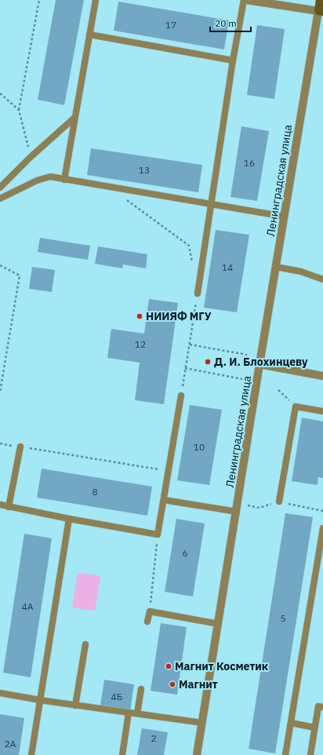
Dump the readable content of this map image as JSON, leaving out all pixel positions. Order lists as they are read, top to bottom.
{
  "streets": {
    "main road": ["Ленинградская улица"]
  },
  "places": [
    "НИИЯФ МГУ",
    "Д. И. Блохинцеву",
    "Магнит Косметик",
    "Магнит"
  ],
  "house_numbers": [
    "17",
    "16",
    "13",
    "14",
    "12",
    "10",
    "8",
    "6",
    "4А",
    "5",
    "4Б",
    "2",
    "2А"
  ],
  "scale_bar": "20 m"
}
